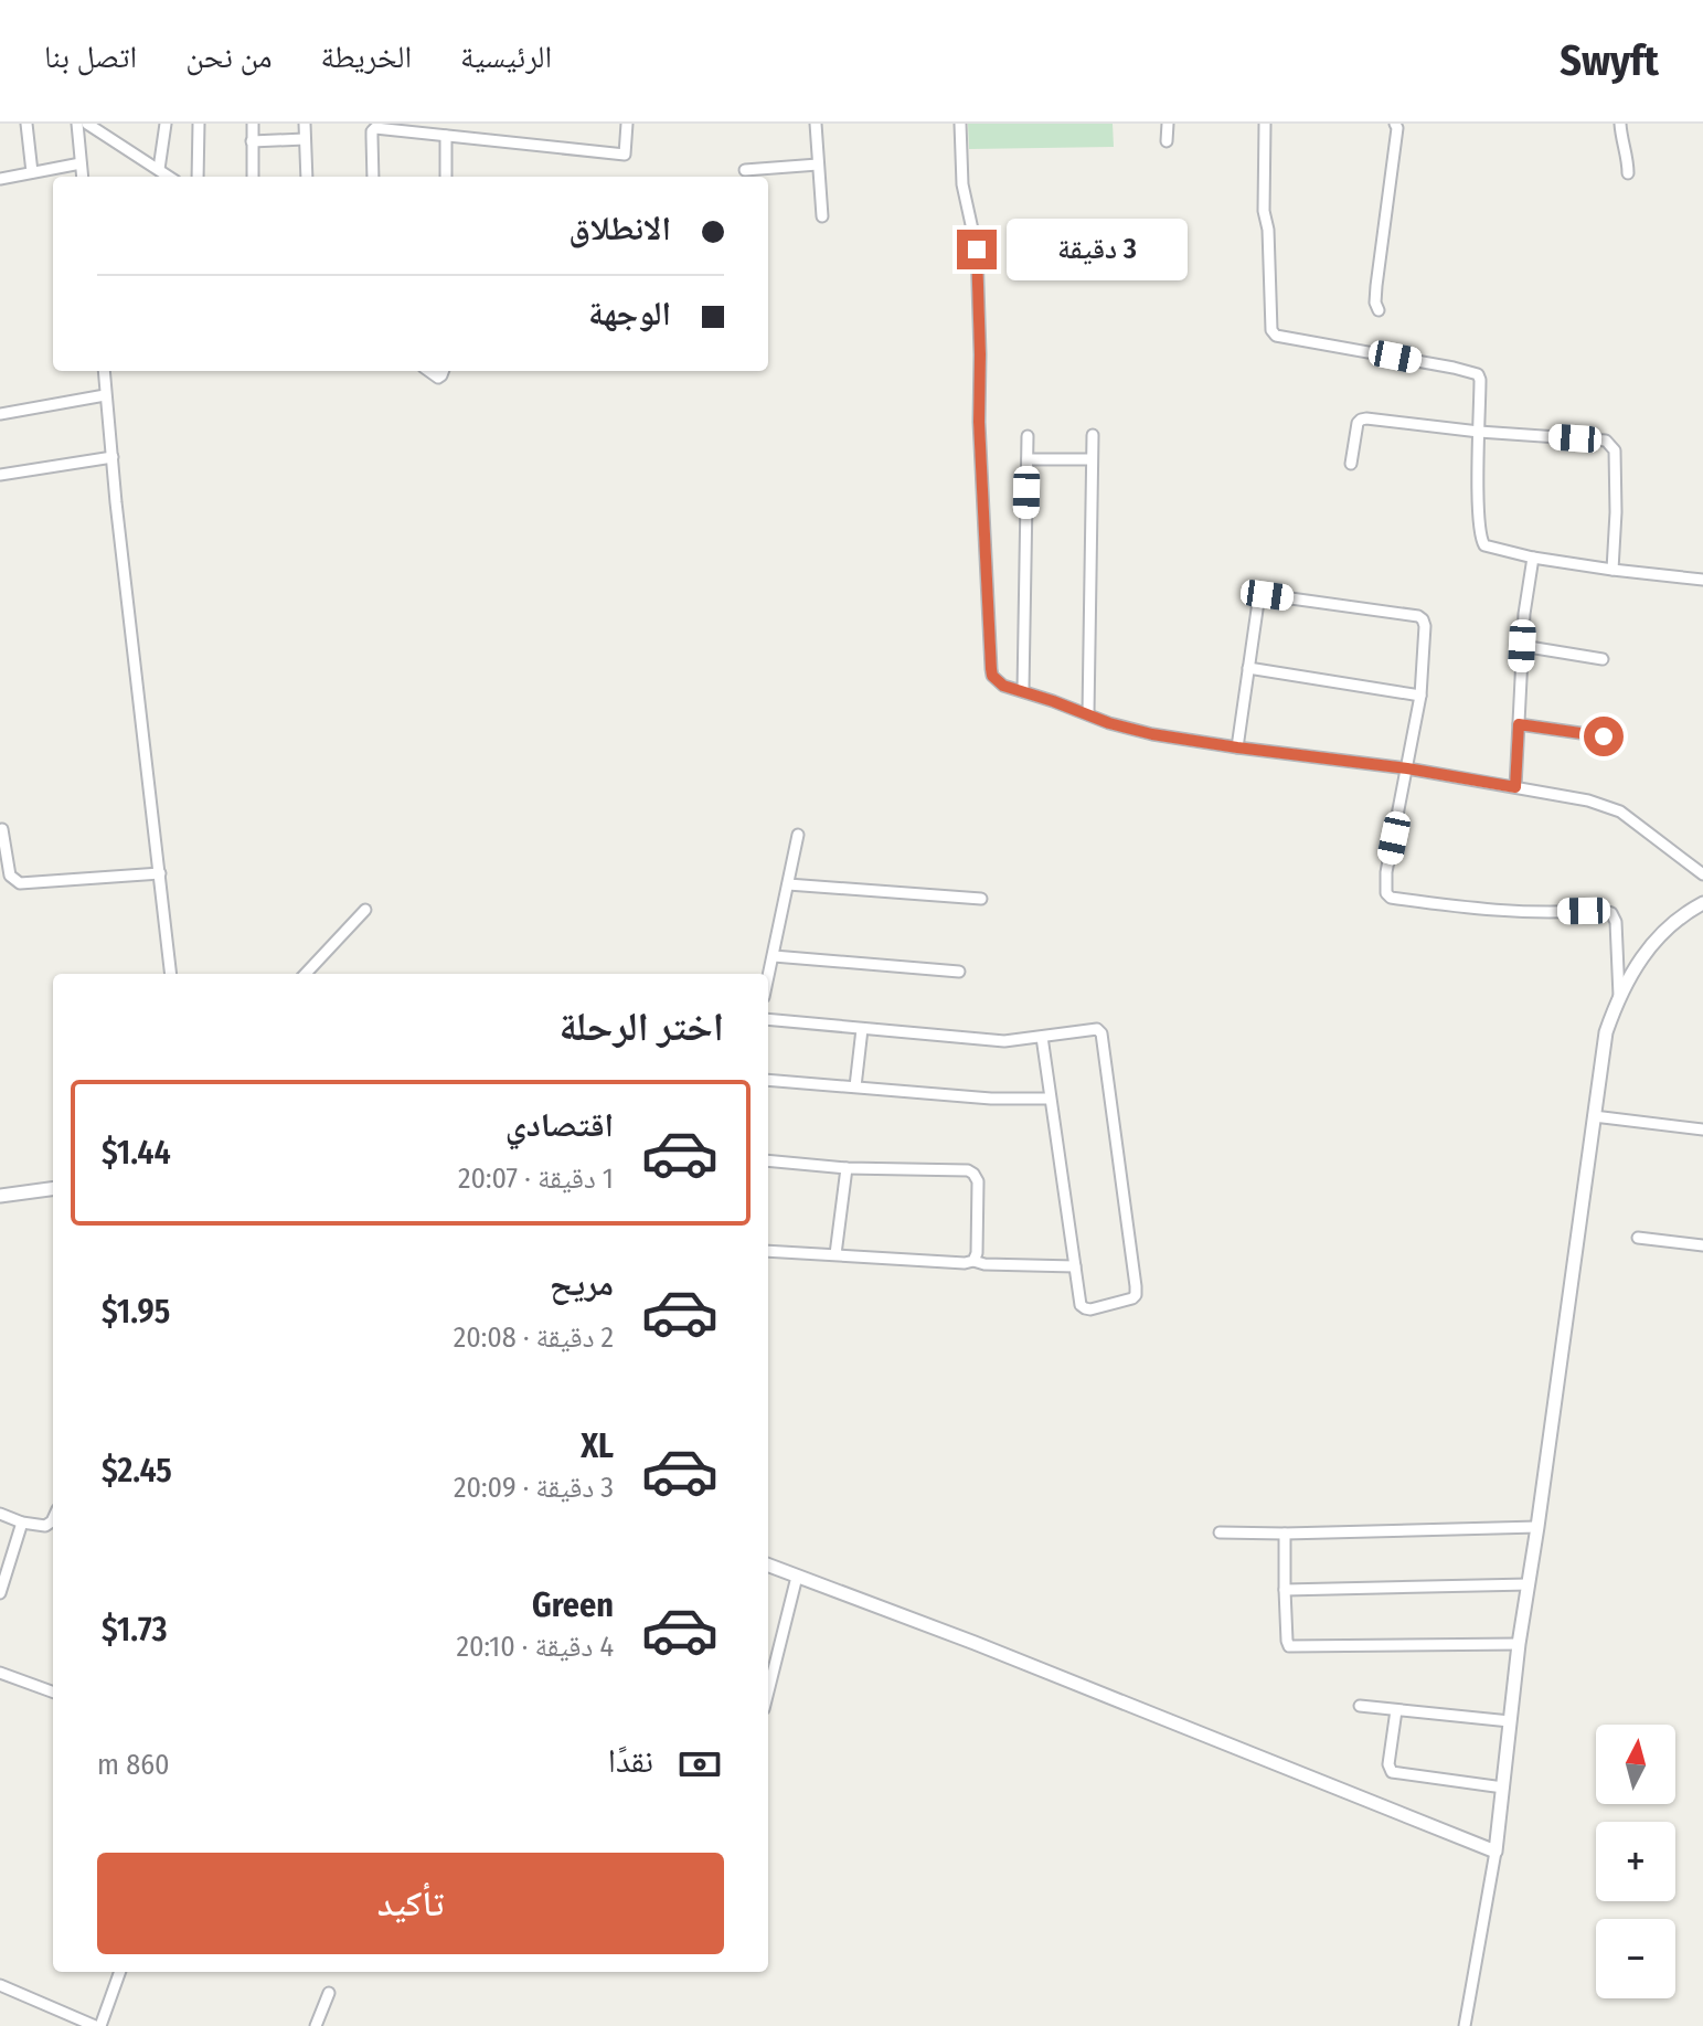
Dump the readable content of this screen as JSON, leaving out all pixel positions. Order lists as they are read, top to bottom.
{
  "north": "top",
  "page": {
    "header": "Swyft",
    "nav": [
      "الرئيسية",
      "الخريطة",
      "من نحن",
      "اتصل بنا"
    ],
    "banner": ["الانطلاق", "الوجهة"],
    "bubble": "3 دقيقة",
    "heading": "اختر الرحلة",
    "list": [
      {
        "name": "اقتصادي",
        "note": "1 دقيقة · 20:07",
        "value": "$1.44"
      },
      {
        "name": "مريح",
        "note": "2 دقيقة · 20:08",
        "value": "$1.95"
      },
      {
        "name": "XL",
        "note": "3 دقيقة · 20:09",
        "value": "$2.45"
      },
      {
        "name": "Green",
        "note": "4 دقيقة · 20:10",
        "value": "$1.73"
      }
    ],
    "pay": ["نقدًا", "860 m"],
    "map_buttons": ["+", "−"],
    "buttons": "تأكيد"
  }
}
